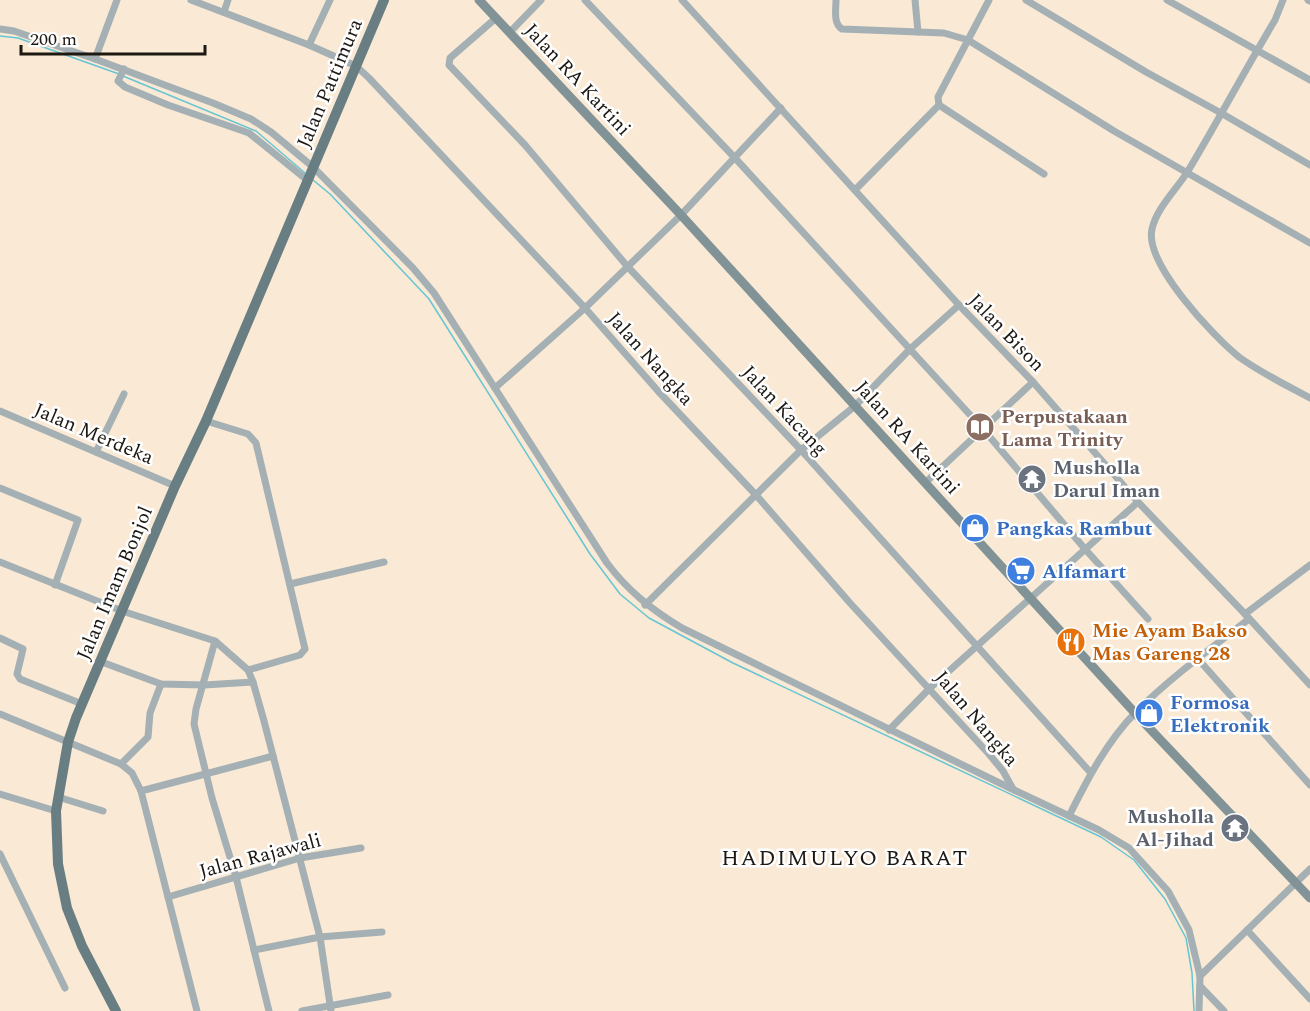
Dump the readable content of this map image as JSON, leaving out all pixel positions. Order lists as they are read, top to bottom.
{
  "streets": {
    "main road": ["Jalan RA Kartini", "Jalan Pattimura", "Jalan Imam Bonjol"],
    "street": [
      "Jalan Bison",
      "Jalan Nangka",
      "Jalan Kacang",
      "Jalan Merdeka",
      "Jalan Rajawali"
    ]
  },
  "crossings": [
    ["Jalan RA Kartini", "Jalan Kacang"],
    ["Jalan Pattimura", "Jalan Nangka"],
    ["Jalan Pattimura", "Jalan Imam Bonjol"],
    ["Jalan Merdeka", "Jalan Imam Bonjol"]
  ],
  "districts": ["HADIMULYO BARAT"],
  "places": {
    "library": ["Perpustakaan Lama Trinity"],
    "temple": ["Musholla Darul Iman", "Musholla Al-Jihad"],
    "shop": ["Pangkas Rambut", "Formosa Elektronik"],
    "supermarket": ["Alfamart"],
    "restaurant": ["Mie Ayam Bakso Mas Gareng 28"]
  },
  "scale_bar": "200 m"
}
